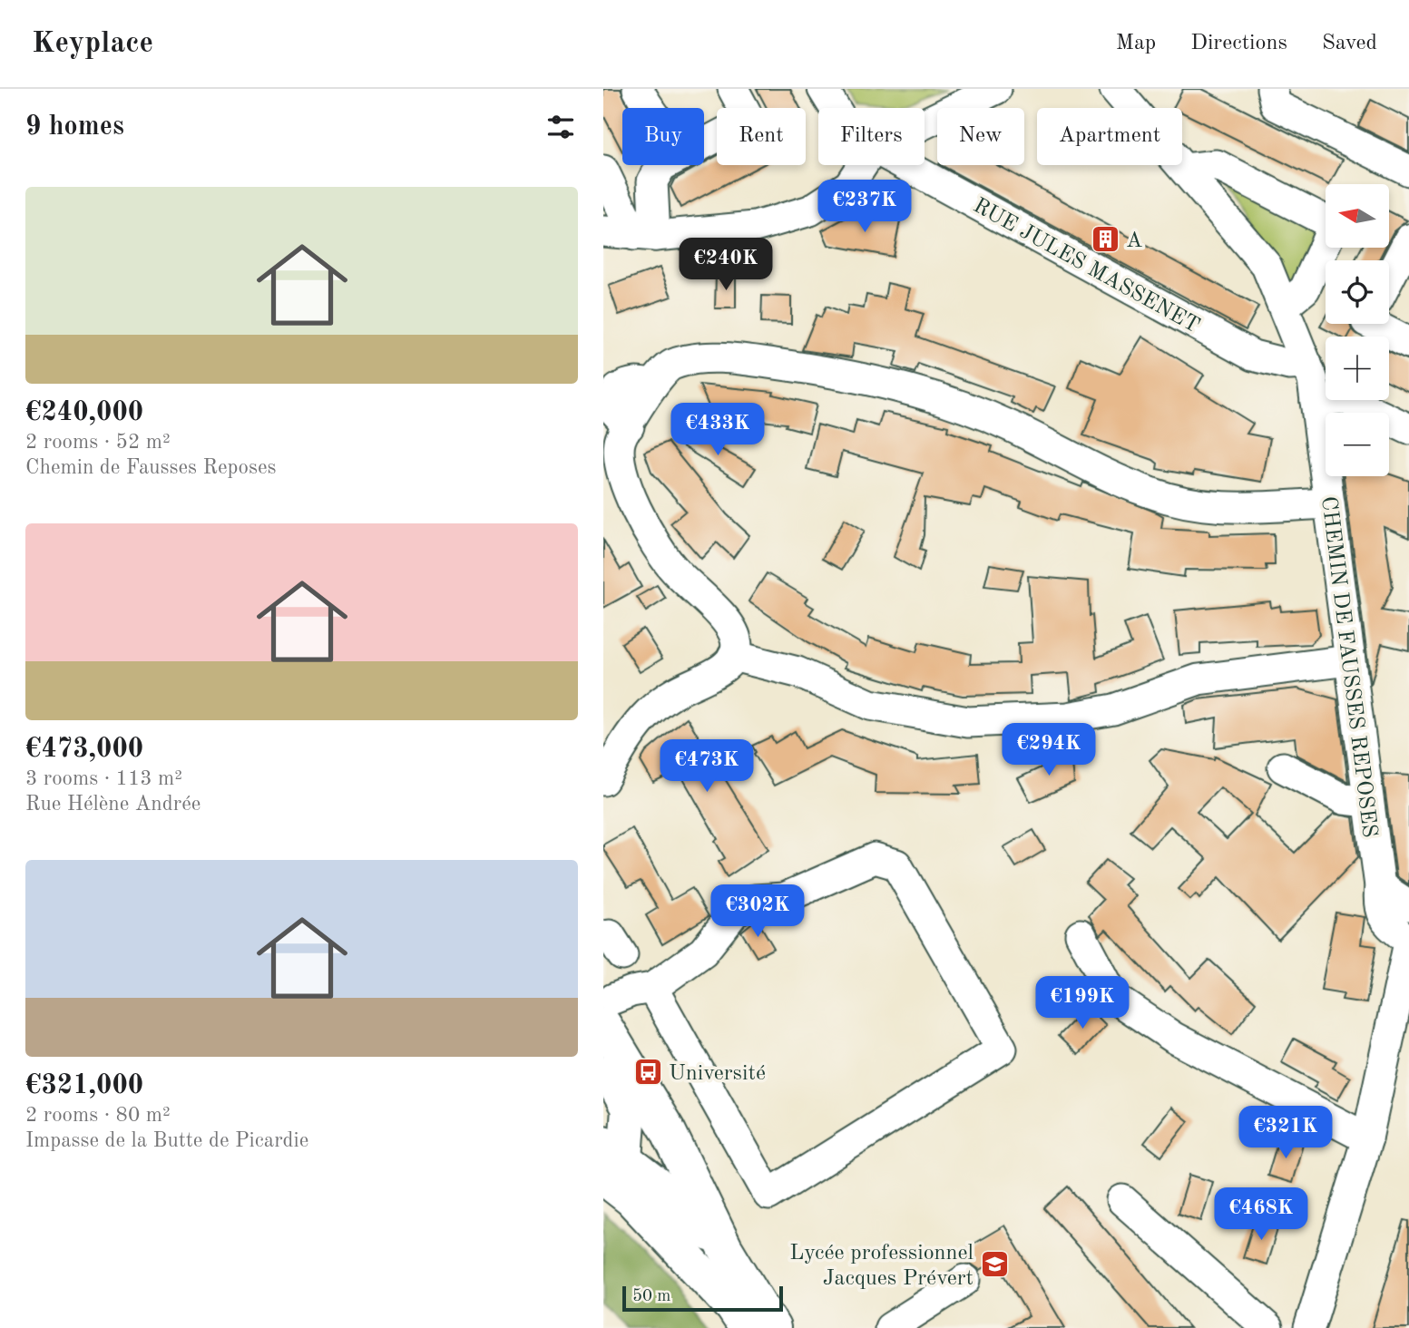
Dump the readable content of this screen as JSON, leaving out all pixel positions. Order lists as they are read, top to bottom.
{
  "streets": {
    "street": ["RUE JULES MASSENET", "CHEMIN DE FAUSSES REPOSES"]
  },
  "crossings": [
    ["RUE JULES MASSENET", "CHEMIN DE FAUSSES REPOSES"]
  ],
  "places": {
    "building": ["A"],
    "bus stop": ["Université"],
    "school or university": ["Lycée professionnel Jacques Prévert"]
  },
  "scale_bar": "50 m",
  "north": "left",
  "page": {
    "header": "Keyplace",
    "nav": ["Map", "Directions", "Saved"],
    "heading": "9 homes",
    "chip": [
      "Buy",
      "Rent",
      "Filters",
      "New",
      "Apartment"
    ],
    "list": [
      {
        "name": "€240,000",
        "note": "2 rooms · 52 m² · Chemin de Fausses Reposes"
      },
      {
        "name": "€473,000",
        "note": "3 rooms · 113 m² · Rue Hélène Andrée"
      },
      {
        "name": "€321,000",
        "note": "2 rooms · 80 m² · Impasse de la Butte de Picardie"
      }
    ],
    "price": [
      "€237K",
      "€240K",
      "€433K",
      "€294K",
      "€473K",
      "€302K",
      "€199K",
      "€321K",
      "€468K"
    ],
    "map_buttons": ["+", "−"],
    "scale": "50 m"
  }
}
